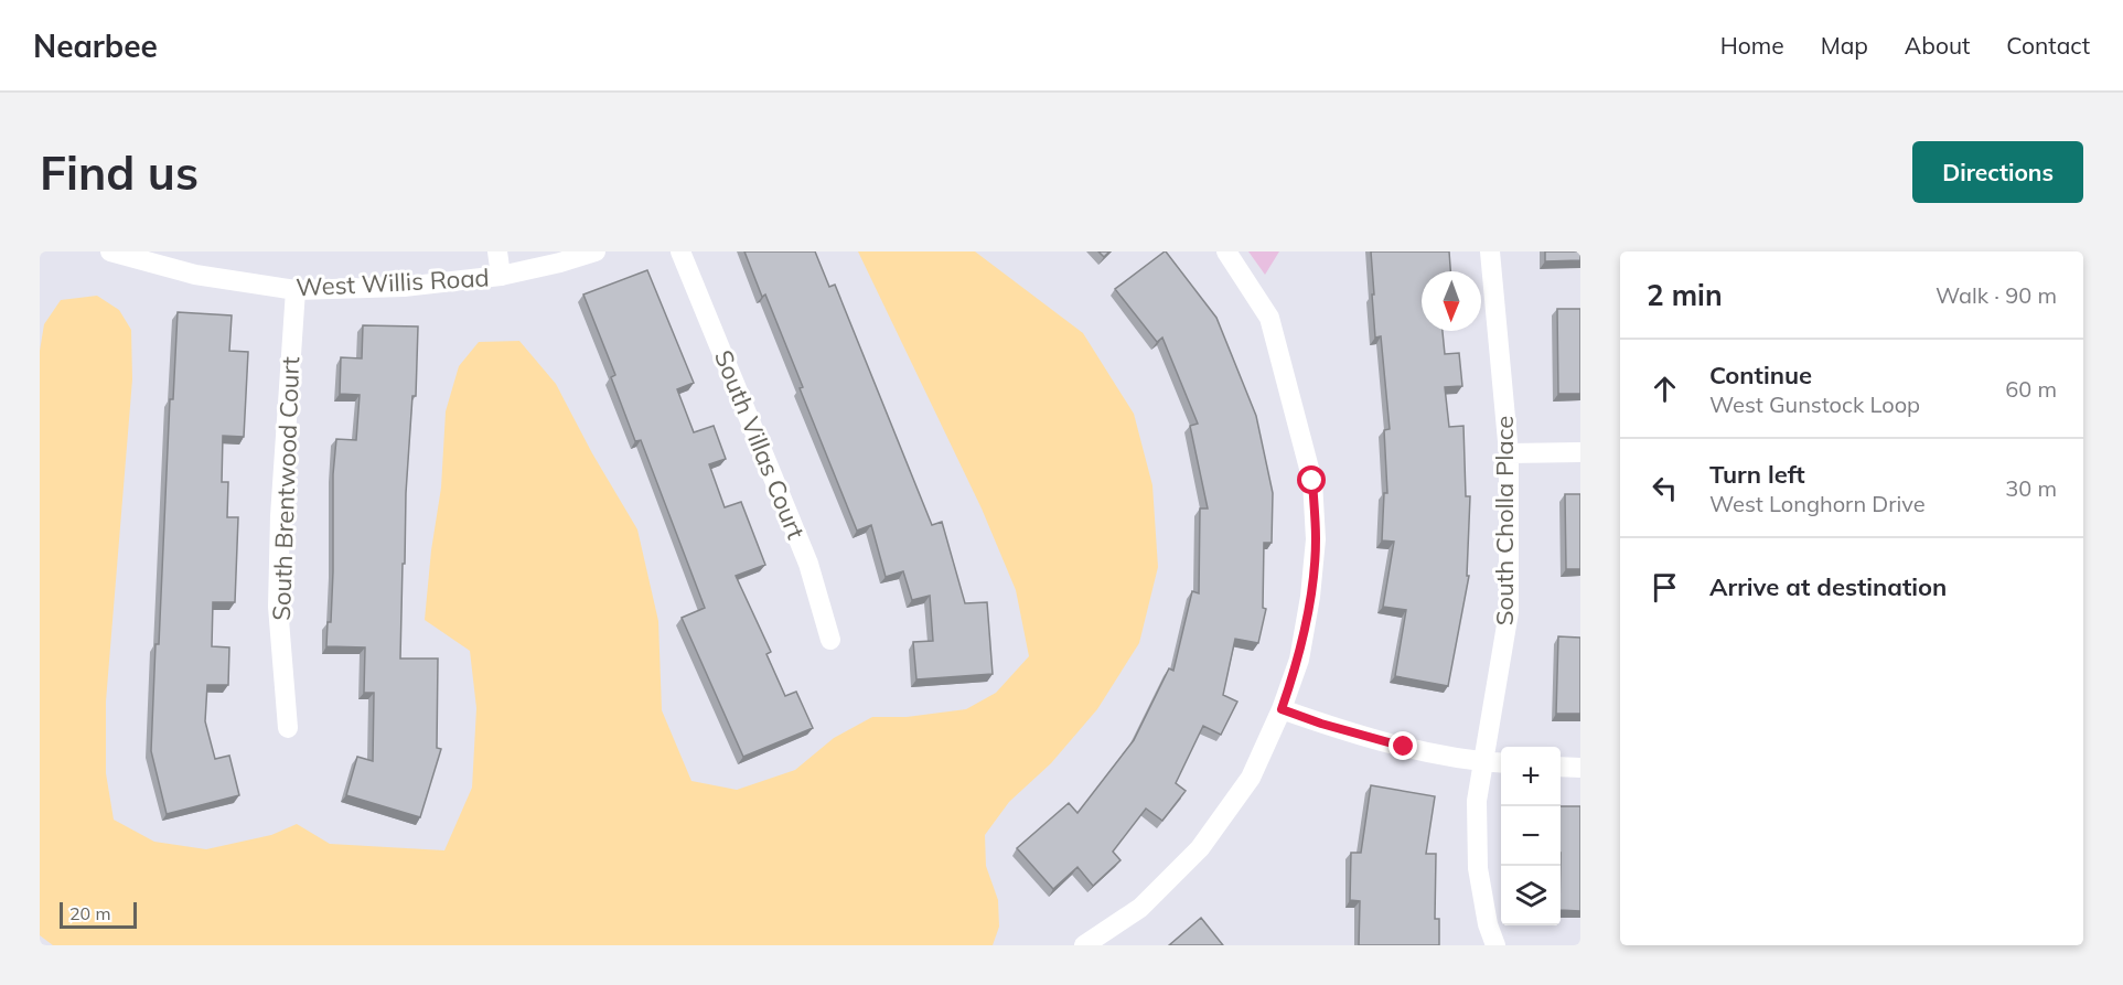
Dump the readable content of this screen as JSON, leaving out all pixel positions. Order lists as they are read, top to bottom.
{
  "streets": {
    "street": [
      "West Willis Road",
      "South Villas Court",
      "South Brentwood Court",
      "South Cholla Place"
    ]
  },
  "crossings": [
    ["West Willis Road", "South Brentwood Court"]
  ],
  "scale_bar": "20 m",
  "north": "bottom",
  "page": {
    "header": "Nearbee",
    "nav": [
      "Home",
      "Map",
      "About",
      "Contact"
    ],
    "buttons": "Directions",
    "title": "Find us",
    "heading": ["2 min", "Walk · 90 m"],
    "list": [
      ["Continue", "West Gunstock Loop", "60 m"],
      ["Turn left", "West Longhorn Drive", "30 m"],
      "Arrive at destination"
    ],
    "map_buttons": ["+", "−"],
    "scale": "20 m"
  }
}
